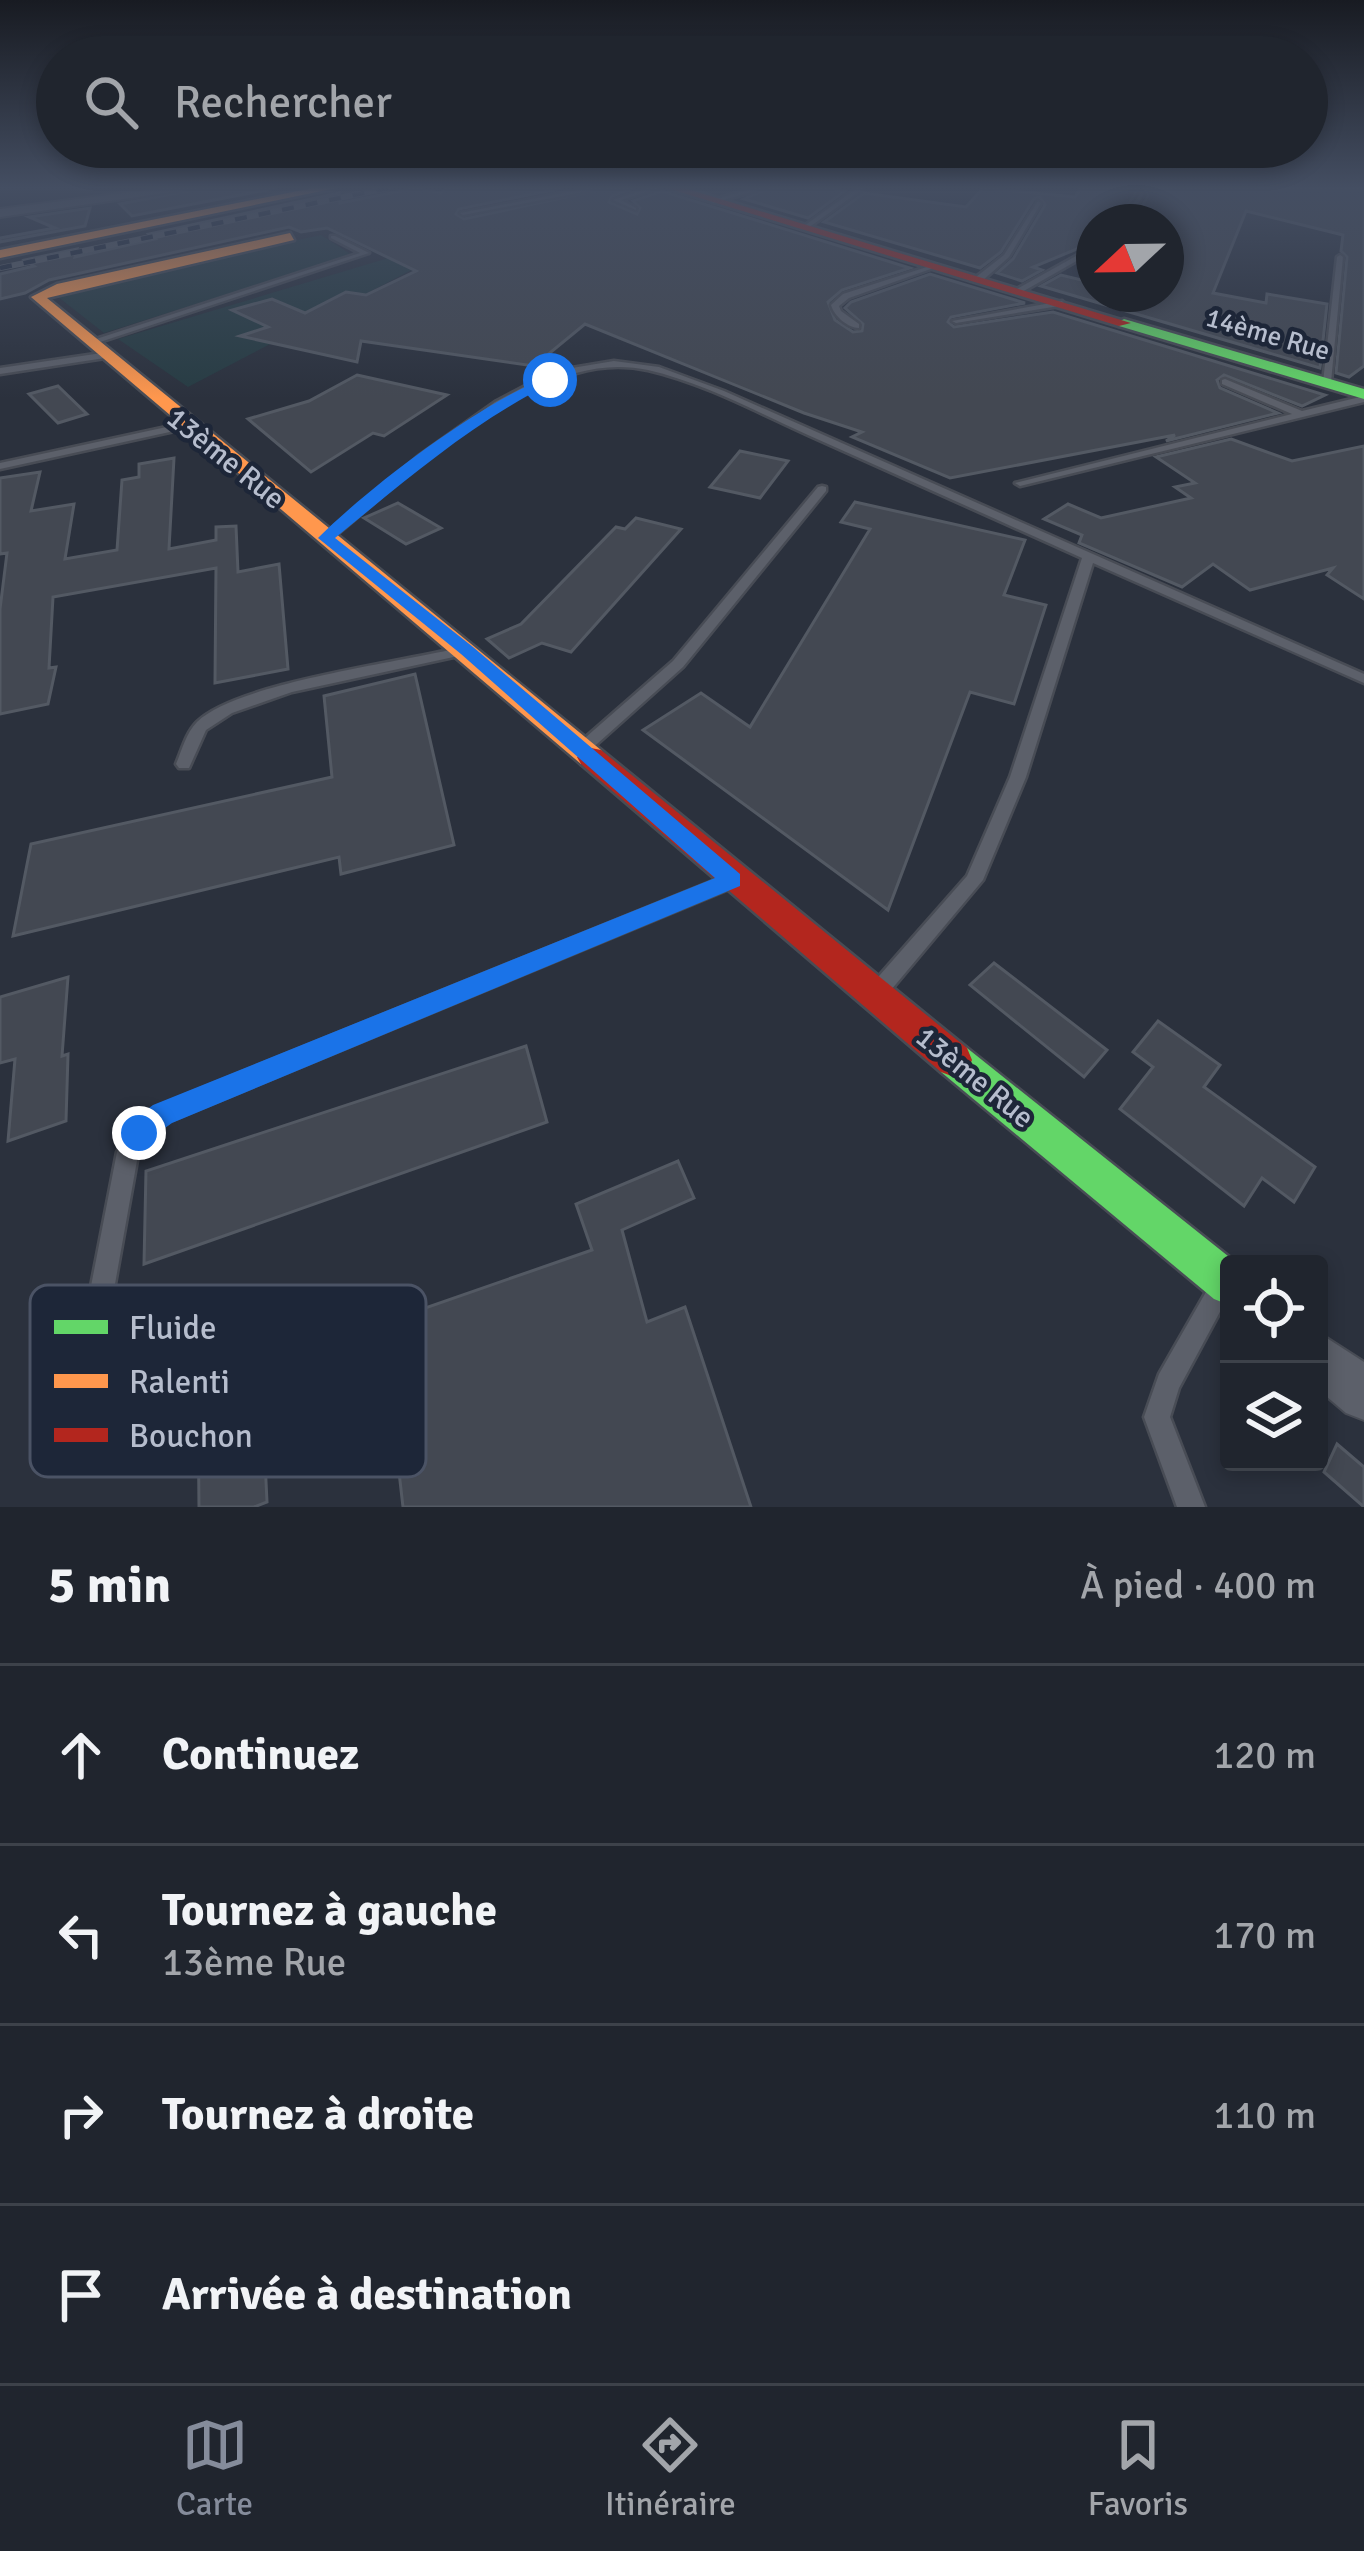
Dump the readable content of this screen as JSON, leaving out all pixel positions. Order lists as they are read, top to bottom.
{
  "streets": {
    "street": ["14ème Rue", "13ème Rue"]
  },
  "legend": ["Fluide", "Ralenti", "Bouchon"],
  "north": "left",
  "page": {
    "search": "Rechercher",
    "heading": ["5 min", "À pied · 400 m"],
    "list": [
      ["Continuez", "120 m"],
      ["Tournez à gauche", "13ème Rue", "170 m"],
      ["Tournez à droite", "110 m"],
      "Arrivée à destination"
    ],
    "nav": ["Carte", "Itinéraire", "Favoris"]
  }
}
